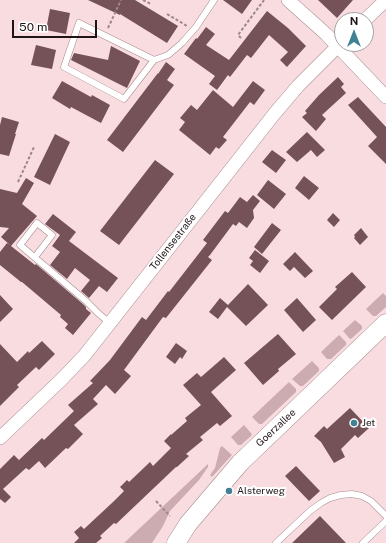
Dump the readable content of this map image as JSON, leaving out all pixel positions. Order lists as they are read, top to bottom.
{
  "streets": {
    "main road": ["Goerzallee"],
    "street": ["Tollensestraße"]
  },
  "places": ["Jet", "Alsterweg"],
  "scale_bar": "50 m",
  "north": "top"
}
